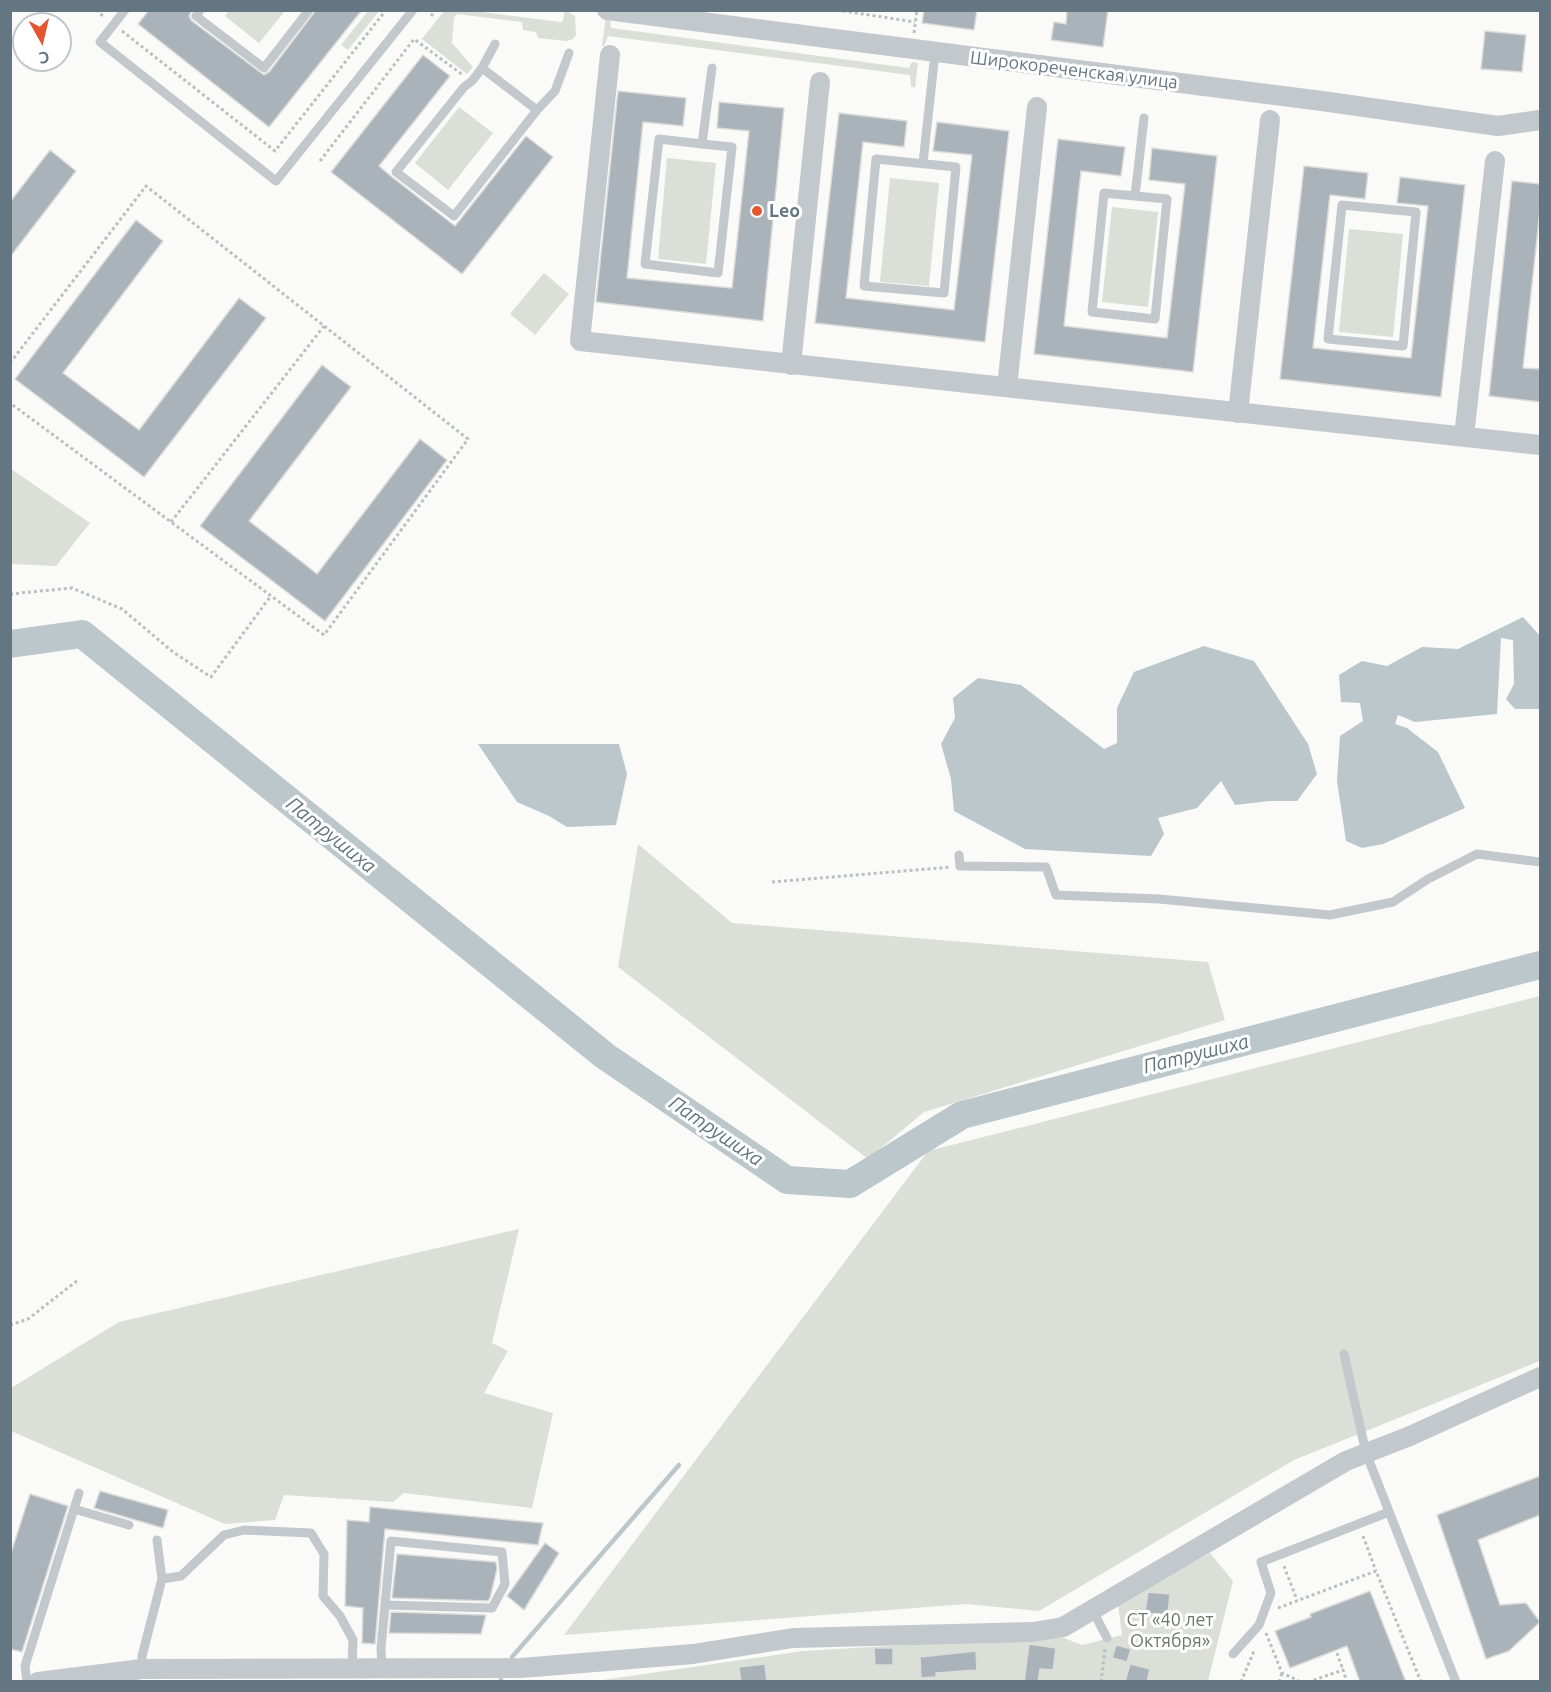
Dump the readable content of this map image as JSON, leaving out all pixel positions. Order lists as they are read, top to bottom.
{
  "streets": {
    "street": ["Широкореченская улица"]
  },
  "water": ["Патрушиха"],
  "parks": ["СТ «40 лет Октября»"],
  "places": ["Leo"],
  "north": "bottom"
}
